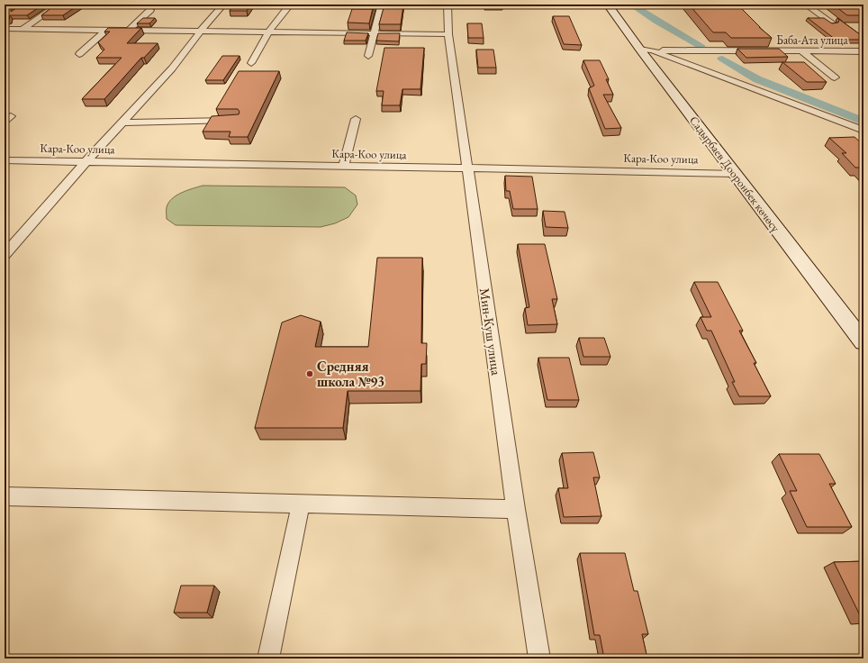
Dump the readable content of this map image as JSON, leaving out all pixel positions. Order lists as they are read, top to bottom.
{
  "streets": {
    "main road": ["Садырбаев Дооронбек көчөсү"],
    "street": ["Баба-Ата улица", "Кара-Коо улица", "Мин-Куш улица"]
  },
  "crossings": [
    ["Баба-Ата улица", "Садырбаев Дооронбек көчөсү"],
    ["Кара-Коо улица", "Садырбаев Дооронбек көчөсү"],
    ["Кара-Коо улица", "Мин-Куш улица"]
  ],
  "places": ["Средняя школа №93"]
}
